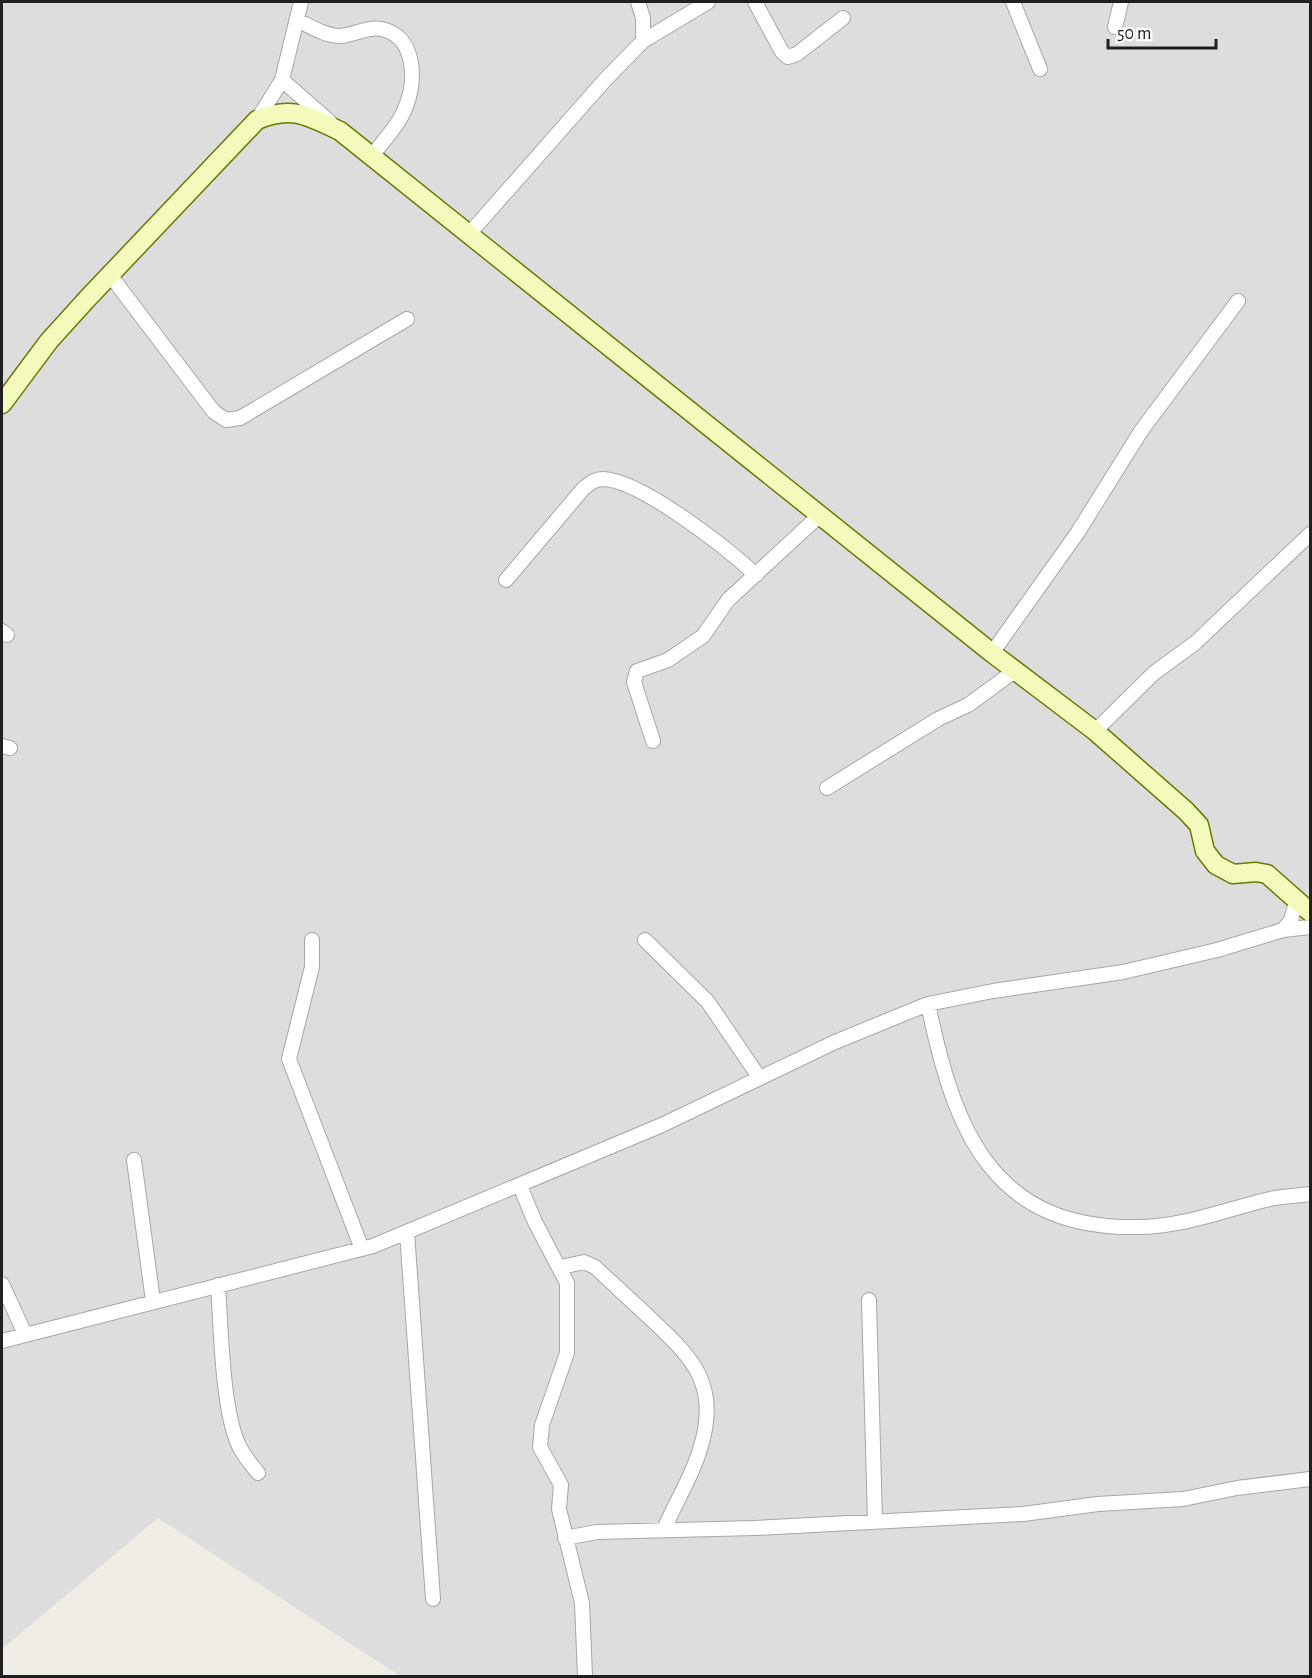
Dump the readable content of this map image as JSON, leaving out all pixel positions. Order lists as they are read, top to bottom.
{
  "scale_bar": "50 m"
}
